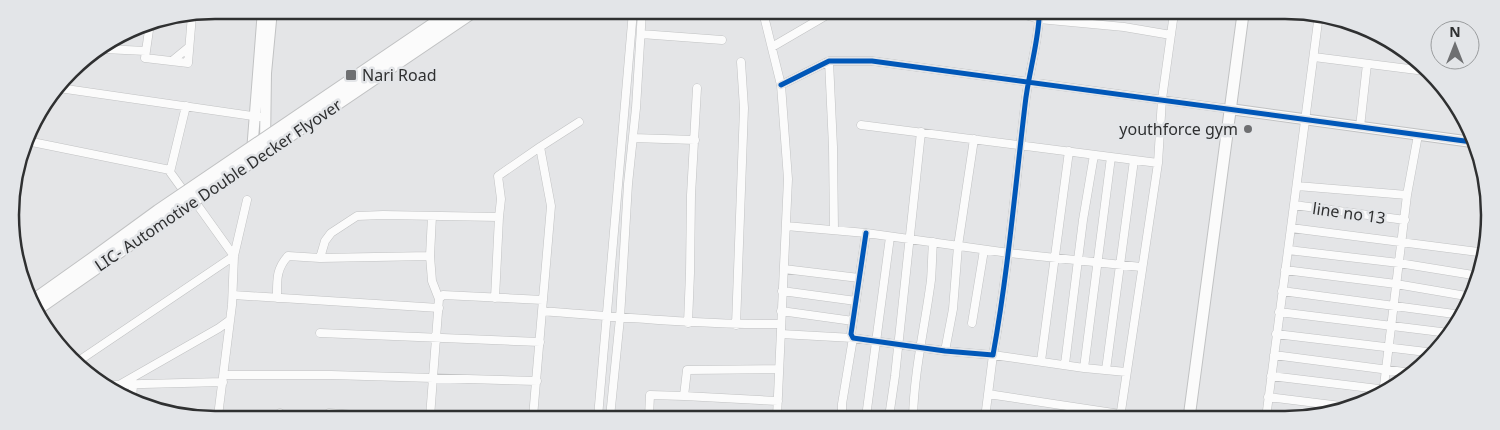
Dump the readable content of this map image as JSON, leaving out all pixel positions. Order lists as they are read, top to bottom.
{
  "streets": {
    "main road": ["LIC- Automotive Double Decker Flyover"],
    "street": ["line no 13"]
  },
  "places": {
    "transit": ["Nari Road"],
    "other": ["youthforce gym"]
  },
  "north": "top"
}
